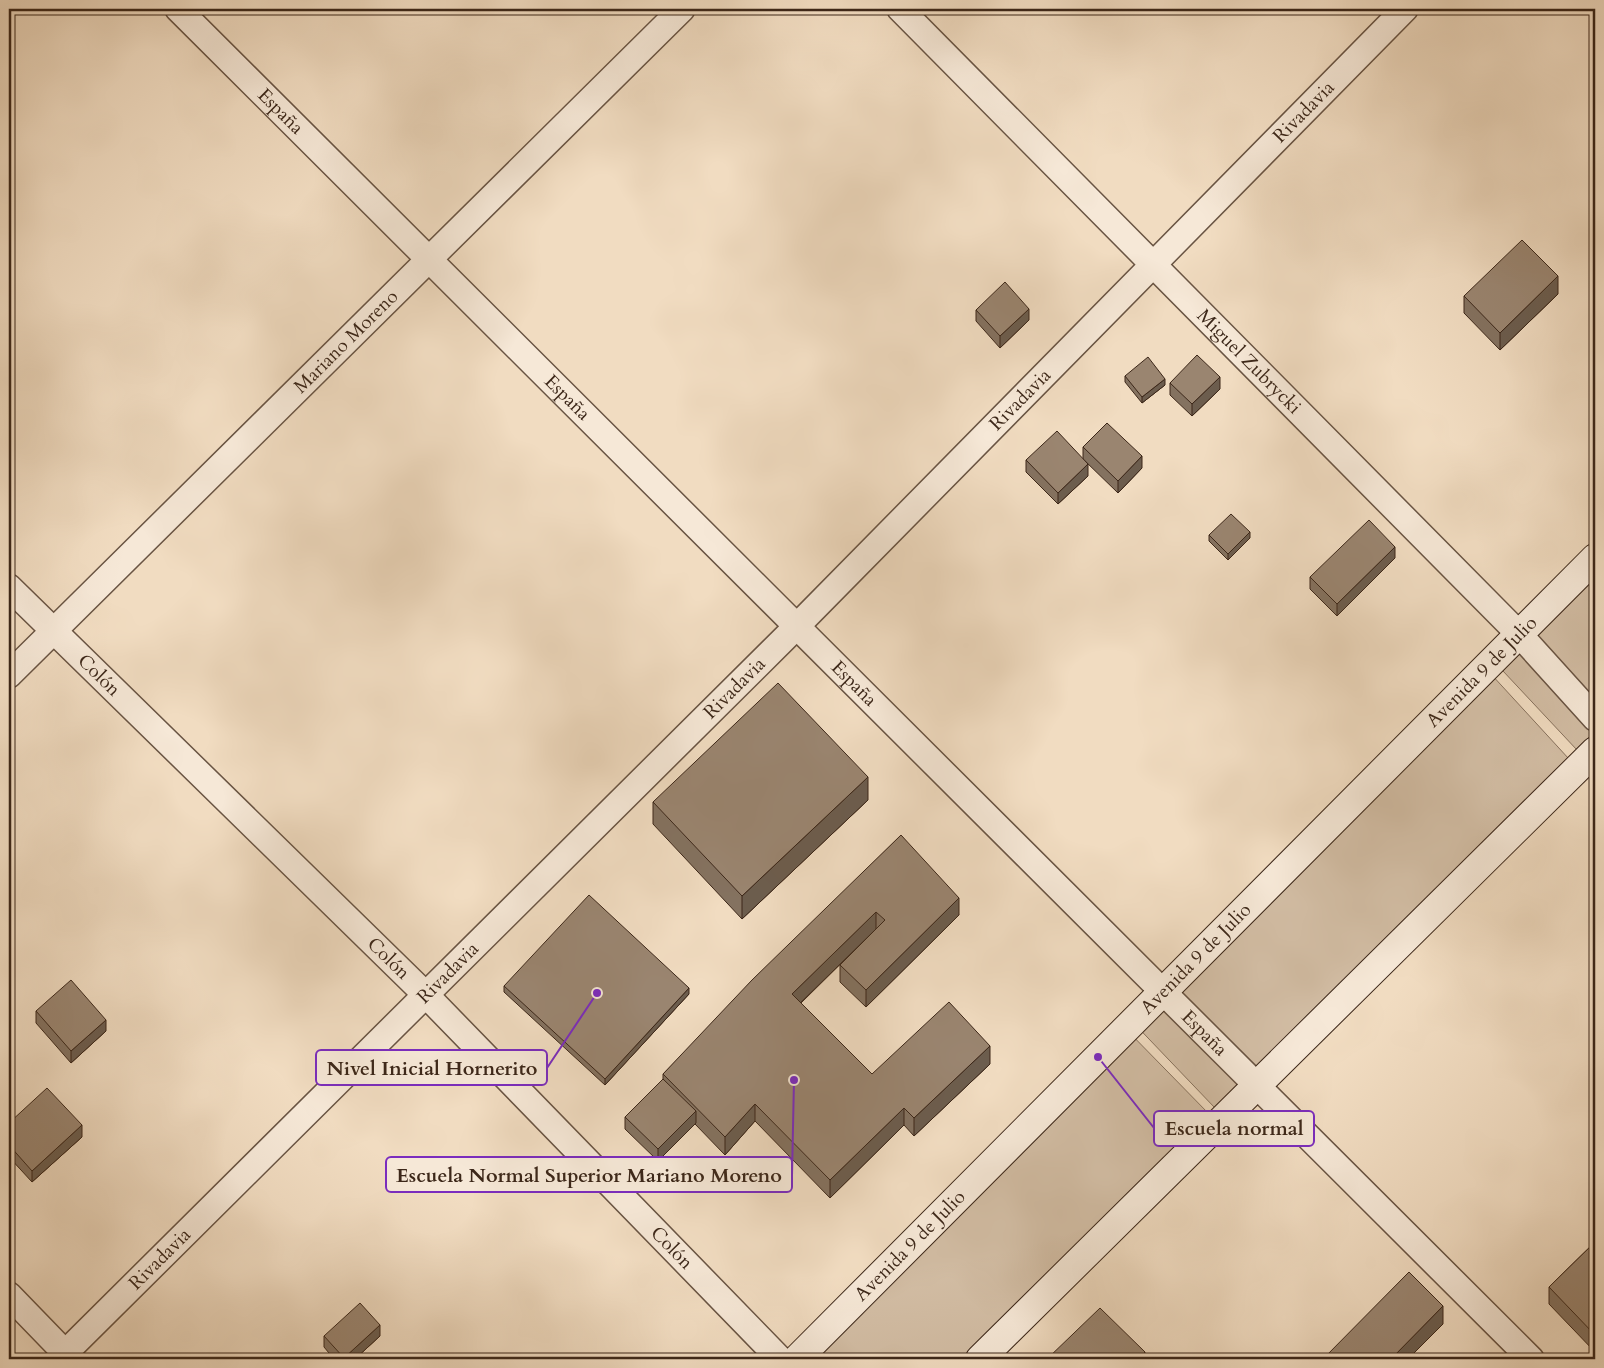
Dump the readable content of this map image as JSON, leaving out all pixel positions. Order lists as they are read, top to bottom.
{
  "streets": {
    "main road": ["Avenida 9 de Julio"],
    "street": [
      "Rivadavia",
      "España",
      "Mariano Moreno",
      "Miguel Zubrycki",
      "Colón"
    ]
  },
  "crossings": [
    ["Rivadavia", "España"],
    ["Rivadavia", "Miguel Zubrycki"],
    ["Rivadavia", "Colón"],
    ["España", "Mariano Moreno"],
    ["España", "Avenida 9 de Julio"],
    ["Mariano Moreno", "Colón"],
    ["Miguel Zubrycki", "Avenida 9 de Julio"]
  ],
  "places": ["Nivel Inicial Hornerito", "Escuela normal", "Escuela Normal Superior Mariano Moreno"]
}
